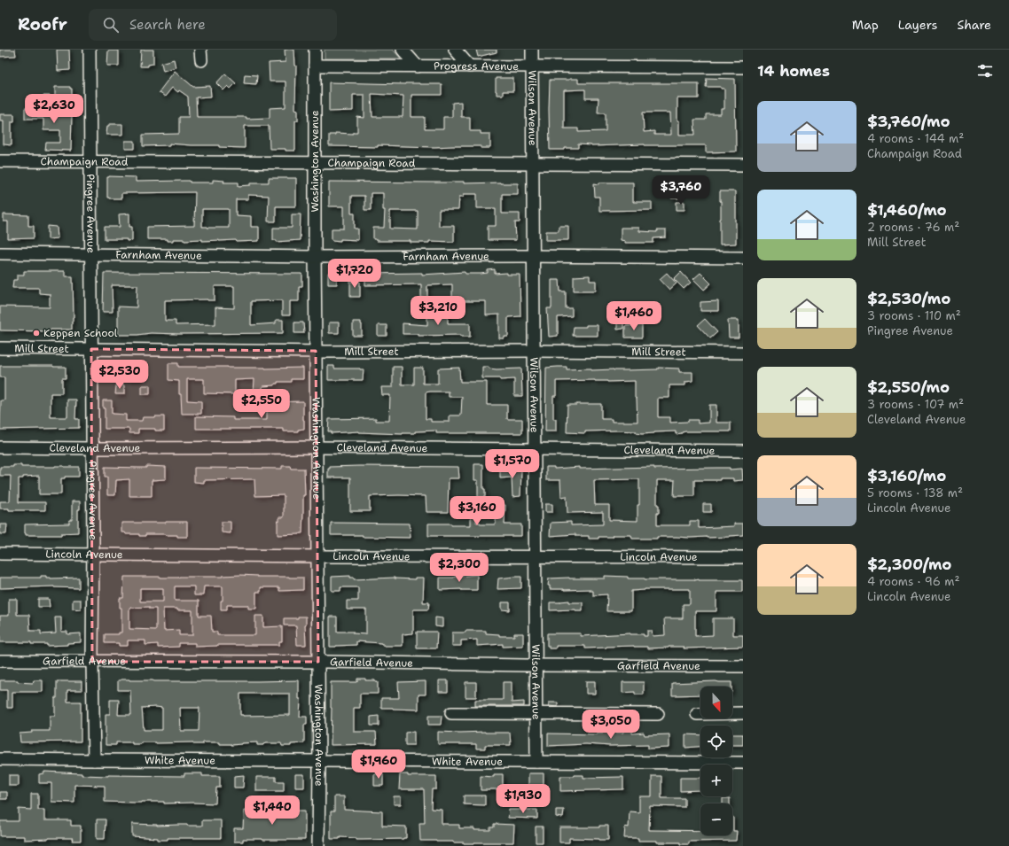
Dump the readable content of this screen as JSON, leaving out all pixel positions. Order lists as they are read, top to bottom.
{
  "streets": {
    "street": [
      "Progress Avenue",
      "Wilson Avenue",
      "Champaign Road",
      "Washington Avenue",
      "Pingree Avenue",
      "Farnham Avenue",
      "Mill Street",
      "Cleveland Avenue",
      "Lincoln Avenue",
      "Garfield Avenue",
      "White Avenue"
    ]
  },
  "crossings": [
    ["Progress Avenue", "Wilson Avenue"],
    ["Progress Avenue", "Washington Avenue"],
    ["Wilson Avenue", "Champaign Road"],
    ["Wilson Avenue", "Farnham Avenue"],
    ["Wilson Avenue", "Mill Street"],
    ["Wilson Avenue", "Cleveland Avenue"],
    ["Wilson Avenue", "Lincoln Avenue"],
    ["Wilson Avenue", "Garfield Avenue"],
    ["Wilson Avenue", "White Avenue"],
    ["Champaign Road", "Washington Avenue"],
    ["Champaign Road", "Pingree Avenue"],
    ["Washington Avenue", "Farnham Avenue"],
    ["Washington Avenue", "Mill Street"],
    ["Washington Avenue", "Cleveland Avenue"],
    ["Washington Avenue", "Lincoln Avenue"],
    ["Washington Avenue", "Garfield Avenue"],
    ["Washington Avenue", "White Avenue"],
    ["Pingree Avenue", "Farnham Avenue"],
    ["Pingree Avenue", "Mill Street"],
    ["Pingree Avenue", "Cleveland Avenue"],
    ["Pingree Avenue", "Lincoln Avenue"],
    ["Pingree Avenue", "Garfield Avenue"],
    ["Pingree Avenue", "White Avenue"]
  ],
  "places": ["Keppen School"],
  "north": "bottom",
  "page": {
    "header": "Roofr",
    "search": "Search here",
    "nav": ["Map", "Layers", "Share"],
    "heading": "14 homes",
    "list": [
      {
        "name": "$3,760/mo",
        "note": "4 rooms · 144 m² · Champaign Road"
      },
      {
        "name": "$1,460/mo",
        "note": "2 rooms · 76 m² · Mill Street"
      },
      {
        "name": "$2,530/mo",
        "note": "3 rooms · 110 m² · Pingree Avenue"
      },
      {
        "name": "$2,550/mo",
        "note": "3 rooms · 107 m² · Cleveland Avenue"
      },
      {
        "name": "$3,160/mo",
        "note": "5 rooms · 138 m² · Lincoln Avenue"
      },
      {
        "name": "$2,300/mo",
        "note": "4 rooms · 96 m² · Lincoln Avenue"
      }
    ],
    "price": [
      "$2,630",
      "$3,760",
      "$1,720",
      "$3,210",
      "$1,460",
      "$2,530",
      "$2,550",
      "$1,570",
      "$3,160",
      "$2,300",
      "$3,050",
      "$1,960",
      "$1,930",
      "$1,440"
    ],
    "map_buttons": ["+", "−"]
  }
}
